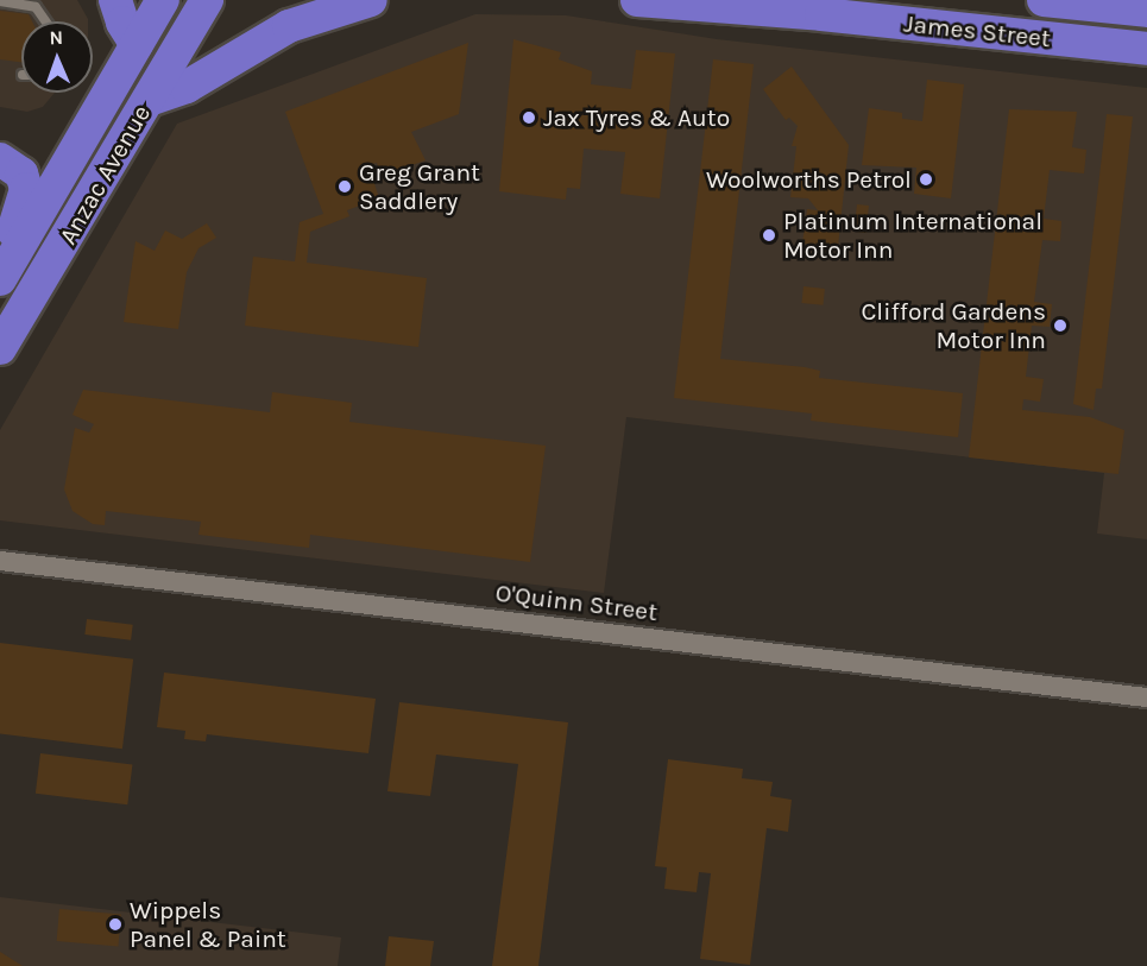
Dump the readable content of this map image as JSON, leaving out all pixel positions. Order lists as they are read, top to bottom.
{
  "streets": {
    "highway": ["James Street", "Anzac Avenue"],
    "street": ["O'Quinn Street"]
  },
  "places": [
    "Jax Tyres & Auto",
    "Woolworths Petrol",
    "Greg Grant Saddlery",
    "Platinum International Motor Inn",
    "Clifford Gardens Motor Inn",
    "Wippels Panel & Paint"
  ],
  "north": "top"
}
